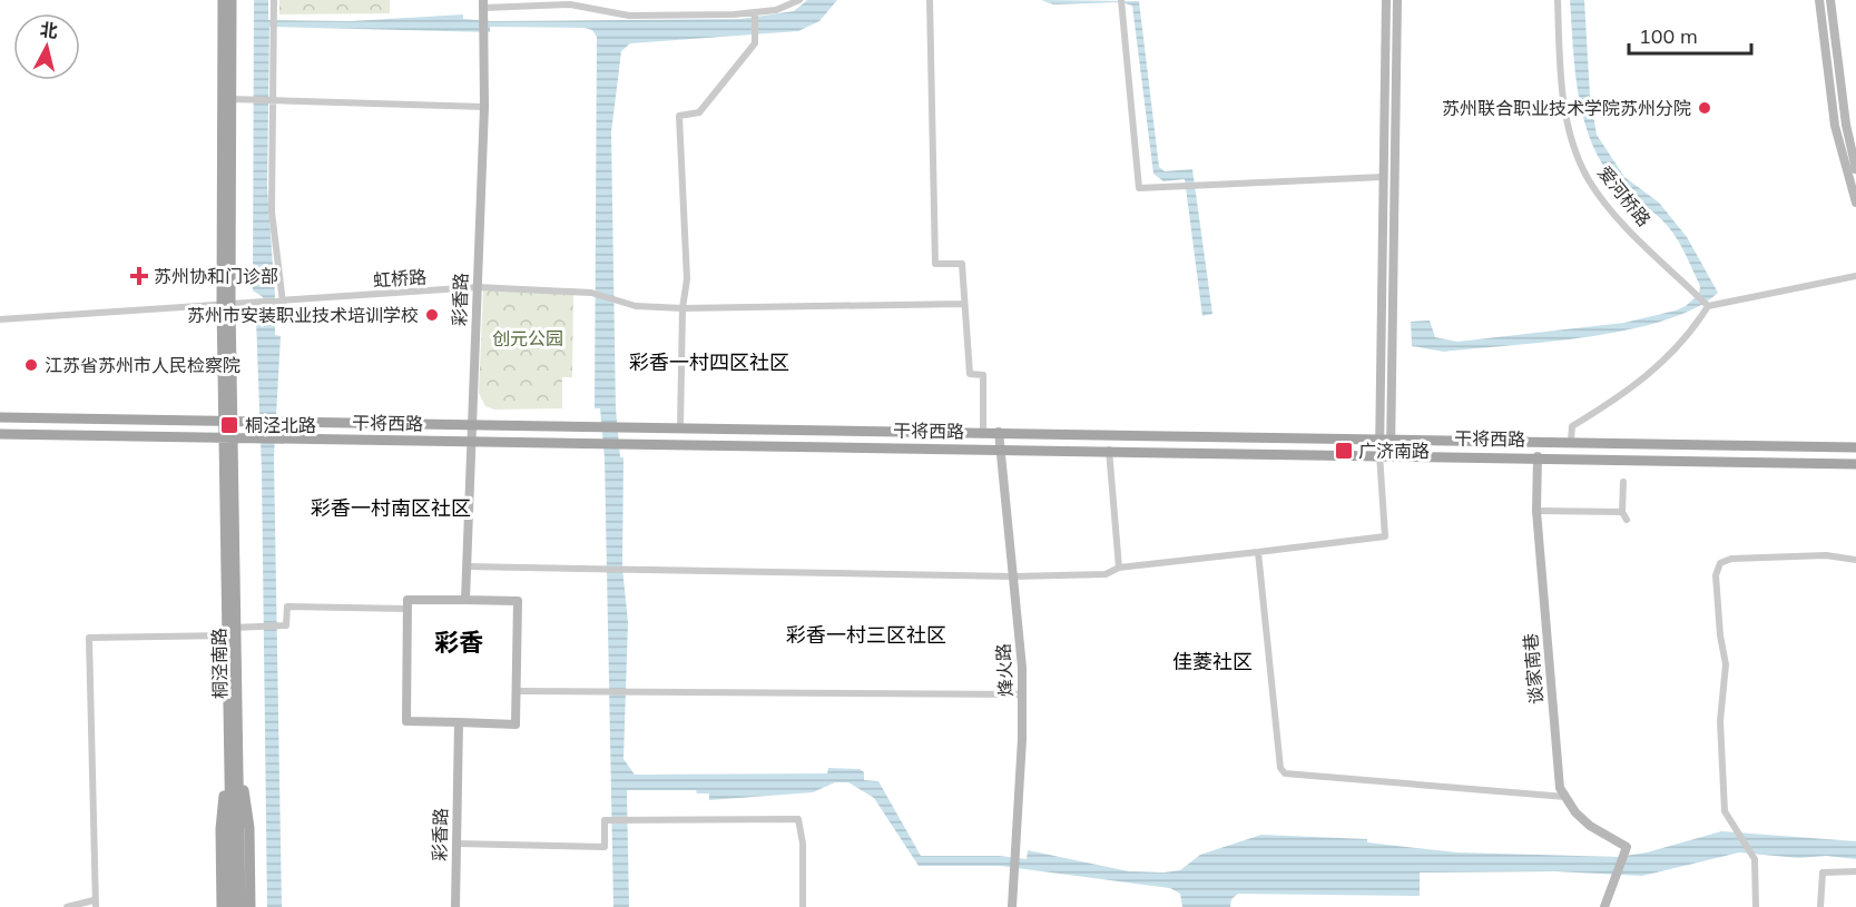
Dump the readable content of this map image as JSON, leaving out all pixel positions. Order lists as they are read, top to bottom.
{
  "streets": {
    "main road": ["干将西路", "桐泾南路"],
    "street": [
      "爱河桥路",
      "虹桥路",
      "彩香路",
      "谈家南巷",
      "烽火路"
    ]
  },
  "crossings": [
    ["虹桥路", "彩香路"],
    ["彩香路", "干将西路"],
    ["干将西路", "桐泾南路"],
    ["干将西路", "谈家南巷"],
    ["干将西路", "烽火路"]
  ],
  "districts": [
    "彩香一村四区社区",
    "彩香一村南区社区",
    "彩香一村三区社区",
    "彩香",
    "佳菱社区"
  ],
  "parks": ["创元公园"],
  "places": {
    "other": ["苏州联合职业技术学院苏州分院", "苏州市安装职业技术培训学校", "江苏省苏州市人民检察院"],
    "health": ["苏州协和门诊部"],
    "transit": ["桐泾北路", "广济南路"]
  },
  "scale_bar": "100 m",
  "north": "top"
}
